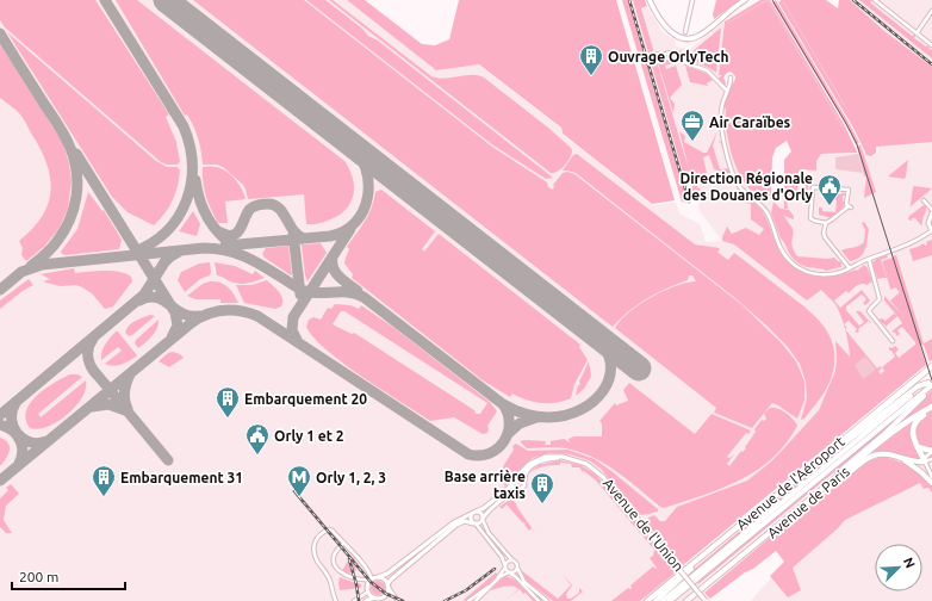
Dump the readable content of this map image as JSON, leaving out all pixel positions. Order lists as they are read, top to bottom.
{
  "streets": {
    "highway": ["Avenue de l'Aéroport", "Avenue de Paris"],
    "street": ["Avenue de l'Union"]
  },
  "places": {
    "building": [
      "Ouvrage OrlyTech",
      "Embarquement 20",
      "Embarquement 31",
      "Base arrière taxis"
    ],
    "office": ["Air Caraïbes"],
    "public building": ["Direction Régionale des Douanes d'Orly", "Orly 1 et 2"],
    "metro station": ["Orly 1, 2, 3"]
  },
  "scale_bar": "200 m",
  "north": "top right"
}
